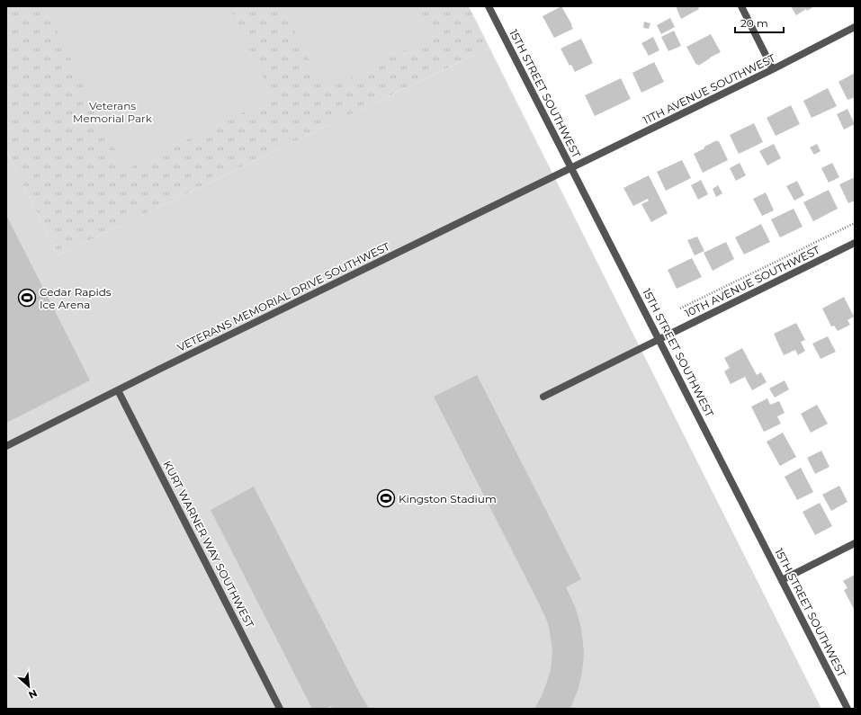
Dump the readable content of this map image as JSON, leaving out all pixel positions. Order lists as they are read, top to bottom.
{
  "streets": {
    "street": [
      "11TH AVENUE SOUTHWEST",
      "15TH STREET SOUTHWEST",
      "10TH AVENUE SOUTHWEST",
      "VETERANS MEMORIAL DRIVE SOUTHWEST",
      "KURT WARNER WAY SOUTHWEST"
    ]
  },
  "crossings": [
    ["11TH AVENUE SOUTHWEST", "15TH STREET SOUTHWEST"],
    ["11TH AVENUE SOUTHWEST", "VETERANS MEMORIAL DRIVE SOUTHWEST"],
    ["15TH STREET SOUTHWEST", "10TH AVENUE SOUTHWEST"],
    ["15TH STREET SOUTHWEST", "VETERANS MEMORIAL DRIVE SOUTHWEST"],
    ["VETERANS MEMORIAL DRIVE SOUTHWEST", "KURT WARNER WAY SOUTHWEST"]
  ],
  "parks": ["Veterans Memorial Park"],
  "places": {
    "sports": ["Cedar Rapids Ice Arena", "Kingston Stadium"]
  },
  "scale_bar": "20 m",
  "north": "bottom right"
}
